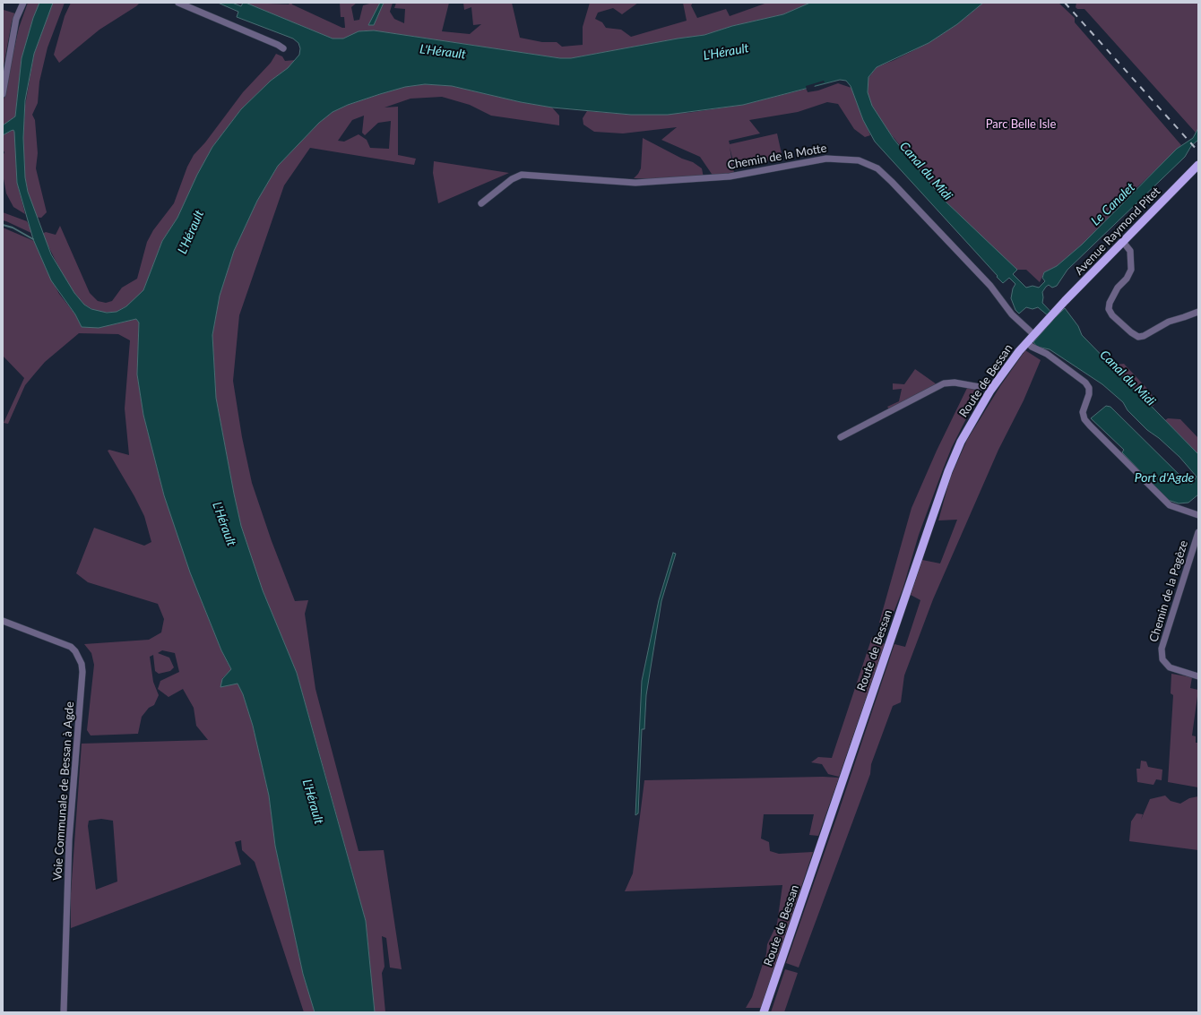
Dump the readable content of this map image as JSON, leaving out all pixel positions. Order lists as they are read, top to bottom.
{
  "streets": {
    "main road": ["Avenue Raymond Pitet", "Route de Bessan"],
    "street": ["Chemin de la Motte", "Chemin de la Pagèze", "Voie Communale de Bessan à Agde"]
  },
  "crossings": [
    ["Chemin de la Motte", "Route de Bessan"],
    ["Avenue Raymond Pitet", "Route de Bessan"]
  ],
  "water": [
    "L'Hérault",
    "Canal du Midi",
    "Le Canalet",
    "Port d'Agde"
  ],
  "parks": ["Parc Belle Isle"]
}
